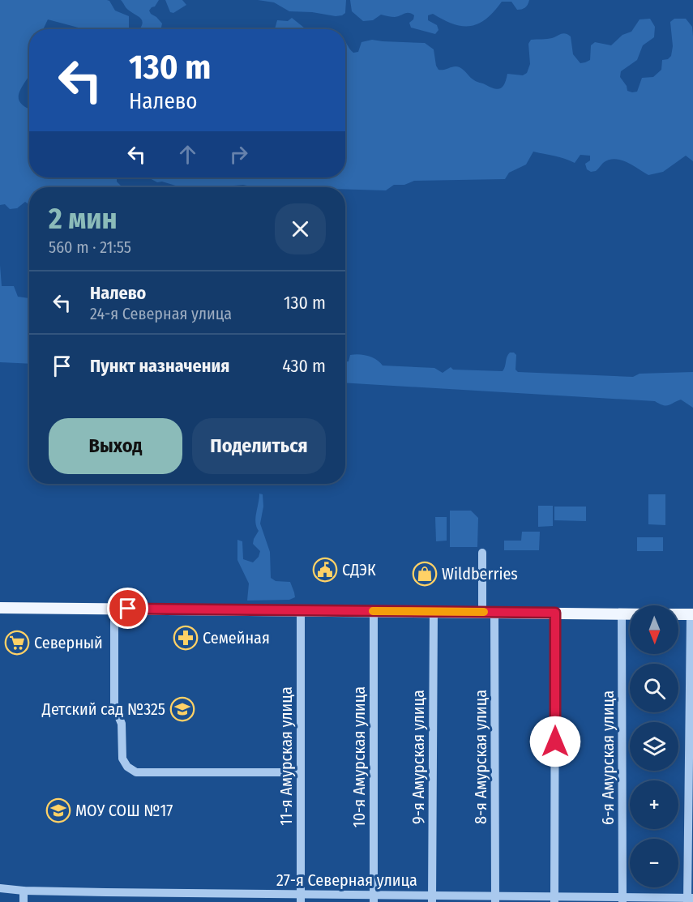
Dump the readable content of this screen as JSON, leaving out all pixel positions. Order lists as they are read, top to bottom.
{
  "streets": {
    "street": [
      "11-я Амурская улица",
      "10-я Амурская улица",
      "9-я Амурская улица",
      "8-я Амурская улица",
      "6-я Амурская улица",
      "27-я Северная улица"
    ]
  },
  "crossings": [
    ["11-я Амурская улица", "27-я Северная улица"],
    ["10-я Амурская улица", "27-я Северная улица"],
    ["9-я Амурская улица", "27-я Северная улица"],
    ["8-я Амурская улица", "27-я Северная улица"],
    ["6-я Амурская улица", "27-я Северная улица"]
  ],
  "places": {
    "public building": ["СДЭК"],
    "shop": ["Wildberries"],
    "pharmacy": ["Семейная"],
    "supermarket": ["Северный"],
    "school or university": ["Детский сад №325", "МОУ СОШ №17"]
  },
  "north": "bottom",
  "page": {
    "turn": ["130 m", "Налево"],
    "heading": ["2 мин", "560 m · 21:55"],
    "list": [
      {
        "name": "Налево",
        "note": "24-я Северная улица",
        "value": "130 m"
      },
      {
        "name": "Пункт назначения",
        "value": "430 m"
      }
    ],
    "buttons": ["Выход", "Поделиться"],
    "map_buttons": ["+", "−"]
  }
}
